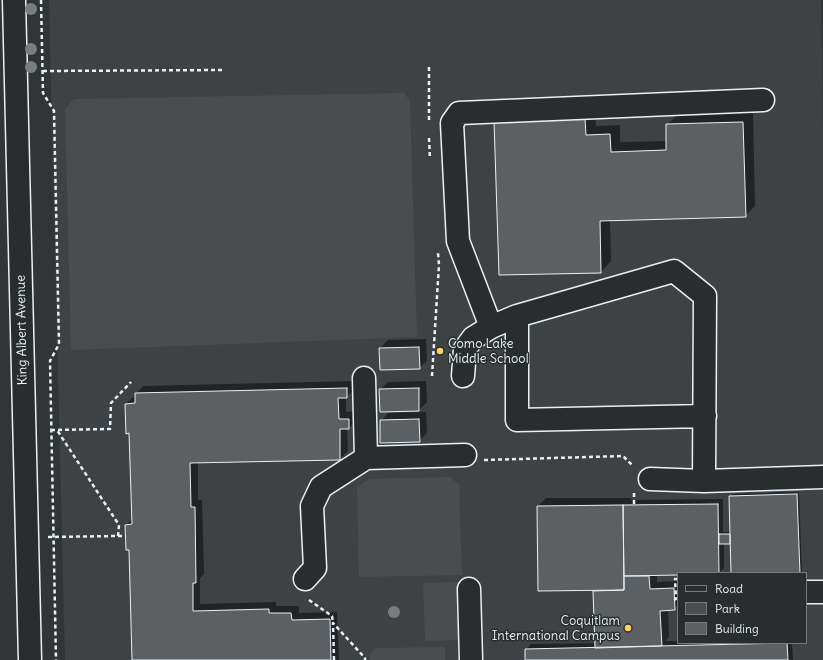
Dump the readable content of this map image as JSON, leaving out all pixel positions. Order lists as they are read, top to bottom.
{
  "streets": {
    "street": ["King Albert Avenue"]
  },
  "places": ["Como Lake Middle School", "Coquitlam International Campus"],
  "legend": ["Road", "Park", "Building"]
}
